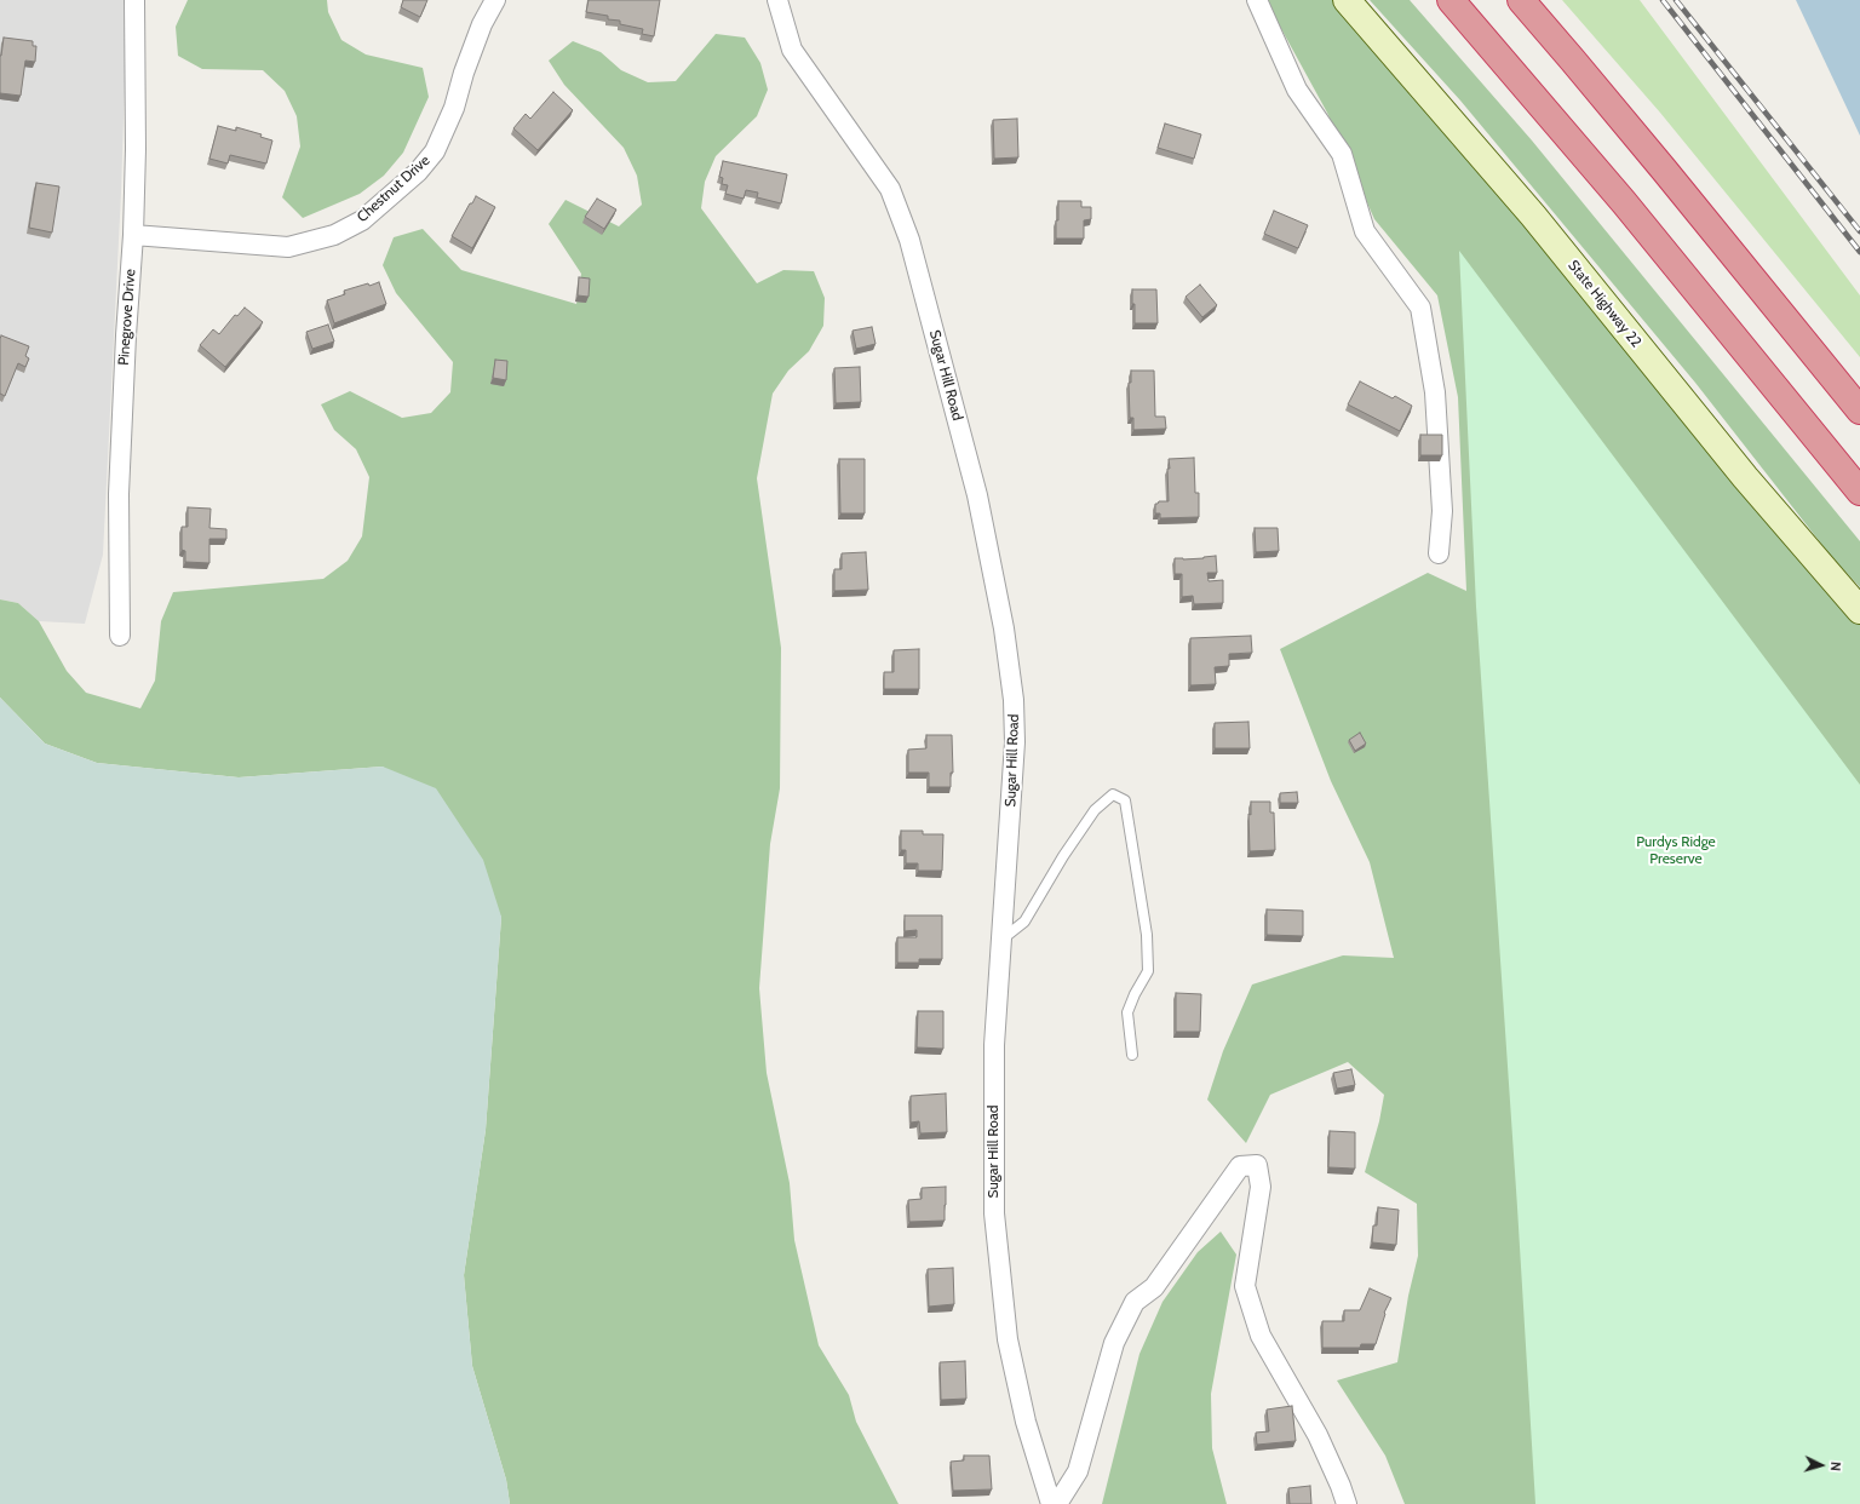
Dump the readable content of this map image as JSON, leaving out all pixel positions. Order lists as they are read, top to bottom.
{
  "streets": {
    "main road": ["State Highway 22"],
    "street": ["Chestnut Drive", "Pinegrove Drive", "Sugar Hill Road"]
  },
  "crossings": [
    ["Chestnut Drive", "Pinegrove Drive"]
  ],
  "parks": ["Purdys Ridge Preserve"],
  "north": "right"
}
